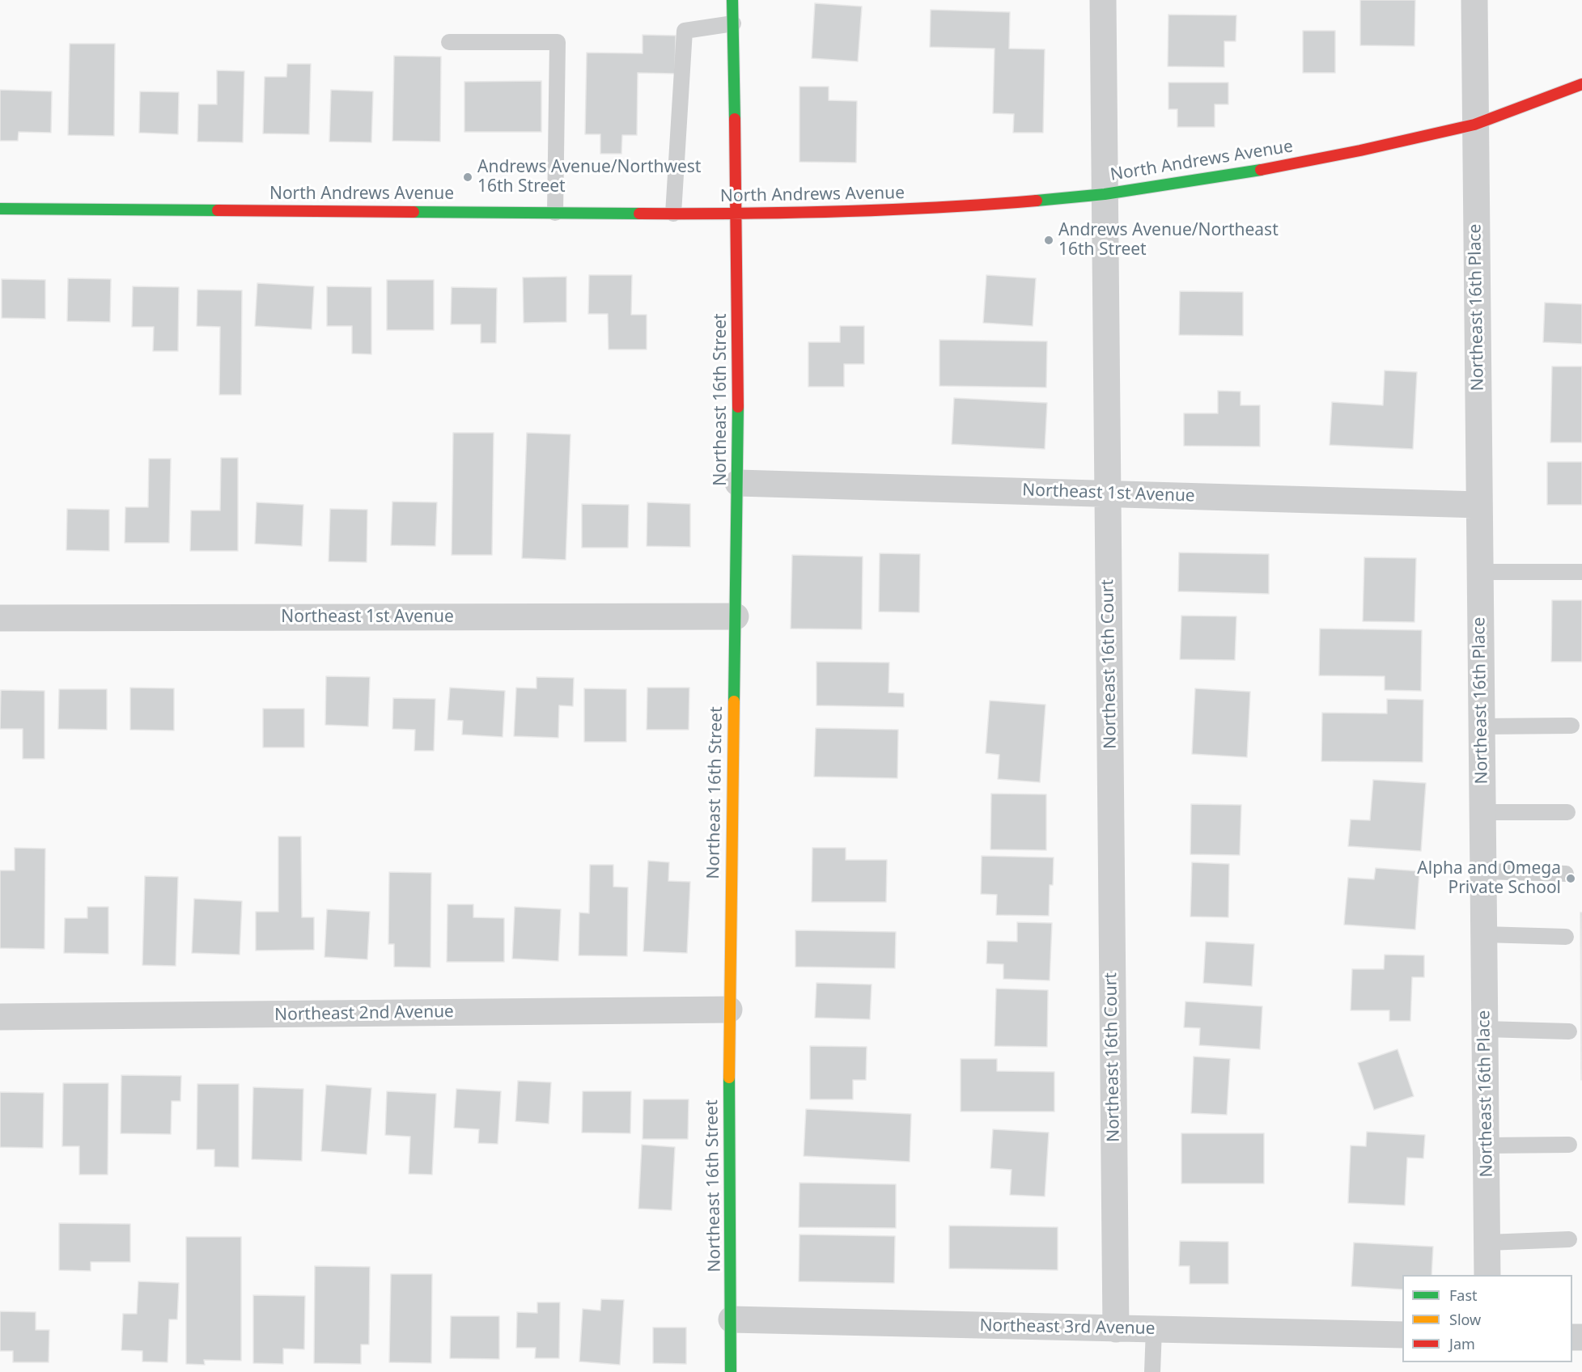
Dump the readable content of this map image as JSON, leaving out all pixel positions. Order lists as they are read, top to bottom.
{
  "streets": {
    "main road": ["North Andrews Avenue", "Northeast 16th Street"],
    "street": [
      "Northeast 16th Place",
      "Northeast 1st Avenue",
      "Northeast 16th Court",
      "Northeast 2nd Avenue",
      "Northeast 3rd Avenue"
    ]
  },
  "crossings": [
    ["North Andrews Avenue", "Northeast 16th Place"],
    ["North Andrews Avenue", "Northeast 16th Street"],
    ["North Andrews Avenue", "Northeast 16th Court"],
    ["Northeast 16th Place", "Northeast 1st Avenue"],
    ["Northeast 16th Street", "Northeast 1st Avenue"],
    ["Northeast 16th Street", "Northeast 2nd Avenue"],
    ["Northeast 16th Street", "Northeast 3rd Avenue"],
    ["Northeast 1st Avenue", "Northeast 16th Court"],
    ["Northeast 16th Court", "Northeast 3rd Avenue"]
  ],
  "places": ["Andrews Avenue/Northwest 16th Street", "Andrews Avenue/Northeast 16th Street", "Alpha and Omega Private School"],
  "legend": ["Fast", "Slow", "Jam"]
}
